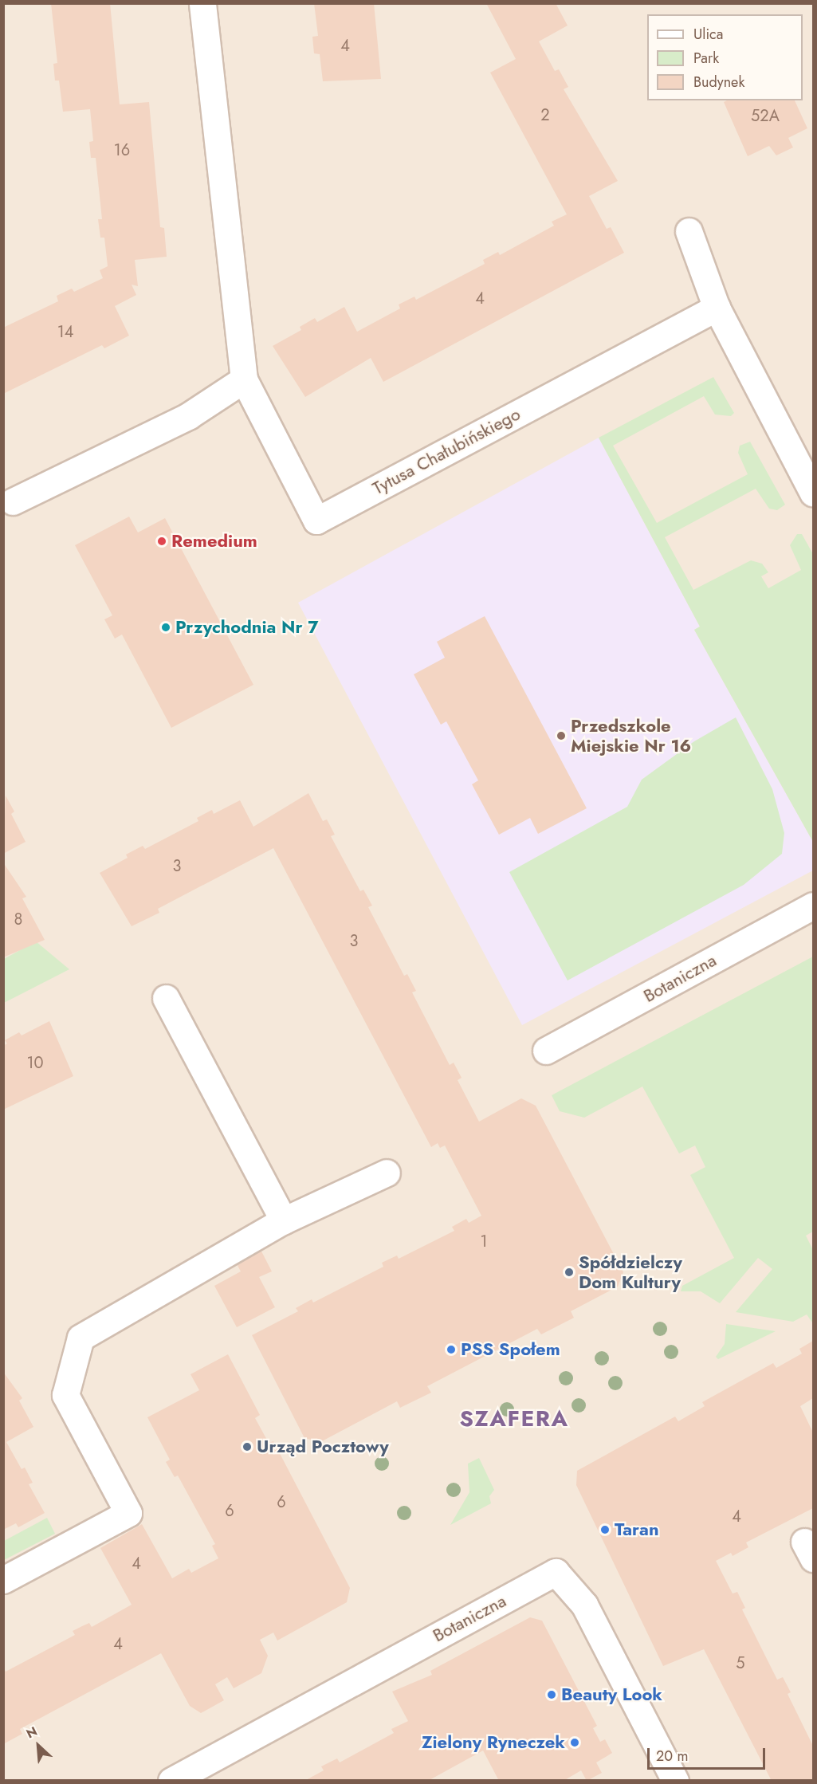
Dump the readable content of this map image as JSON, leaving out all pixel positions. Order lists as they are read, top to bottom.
{
  "streets": {
    "street": ["Tytusa Chałubińskiego", "Botaniczna"]
  },
  "districts": ["SZAFERA"],
  "places": [
    "Remedium",
    "Przychodnia Nr 7",
    "Przedszkole Miejskie Nr 16",
    "Spółdzielczy Dom Kultury",
    "PSS Społem",
    "Urząd Pocztowy",
    "Taran",
    "Beauty Look",
    "Zielony Ryneczek"
  ],
  "house_numbers": [
    "4",
    "2",
    "52A",
    "16",
    "4",
    "14",
    "3",
    "8",
    "3",
    "10",
    "1",
    "6",
    "6",
    "4",
    "4",
    "4",
    "5"
  ],
  "legend": ["Ulica", "Park", "Budynek"],
  "scale_bar": "20 m",
  "north": "top left"
}
